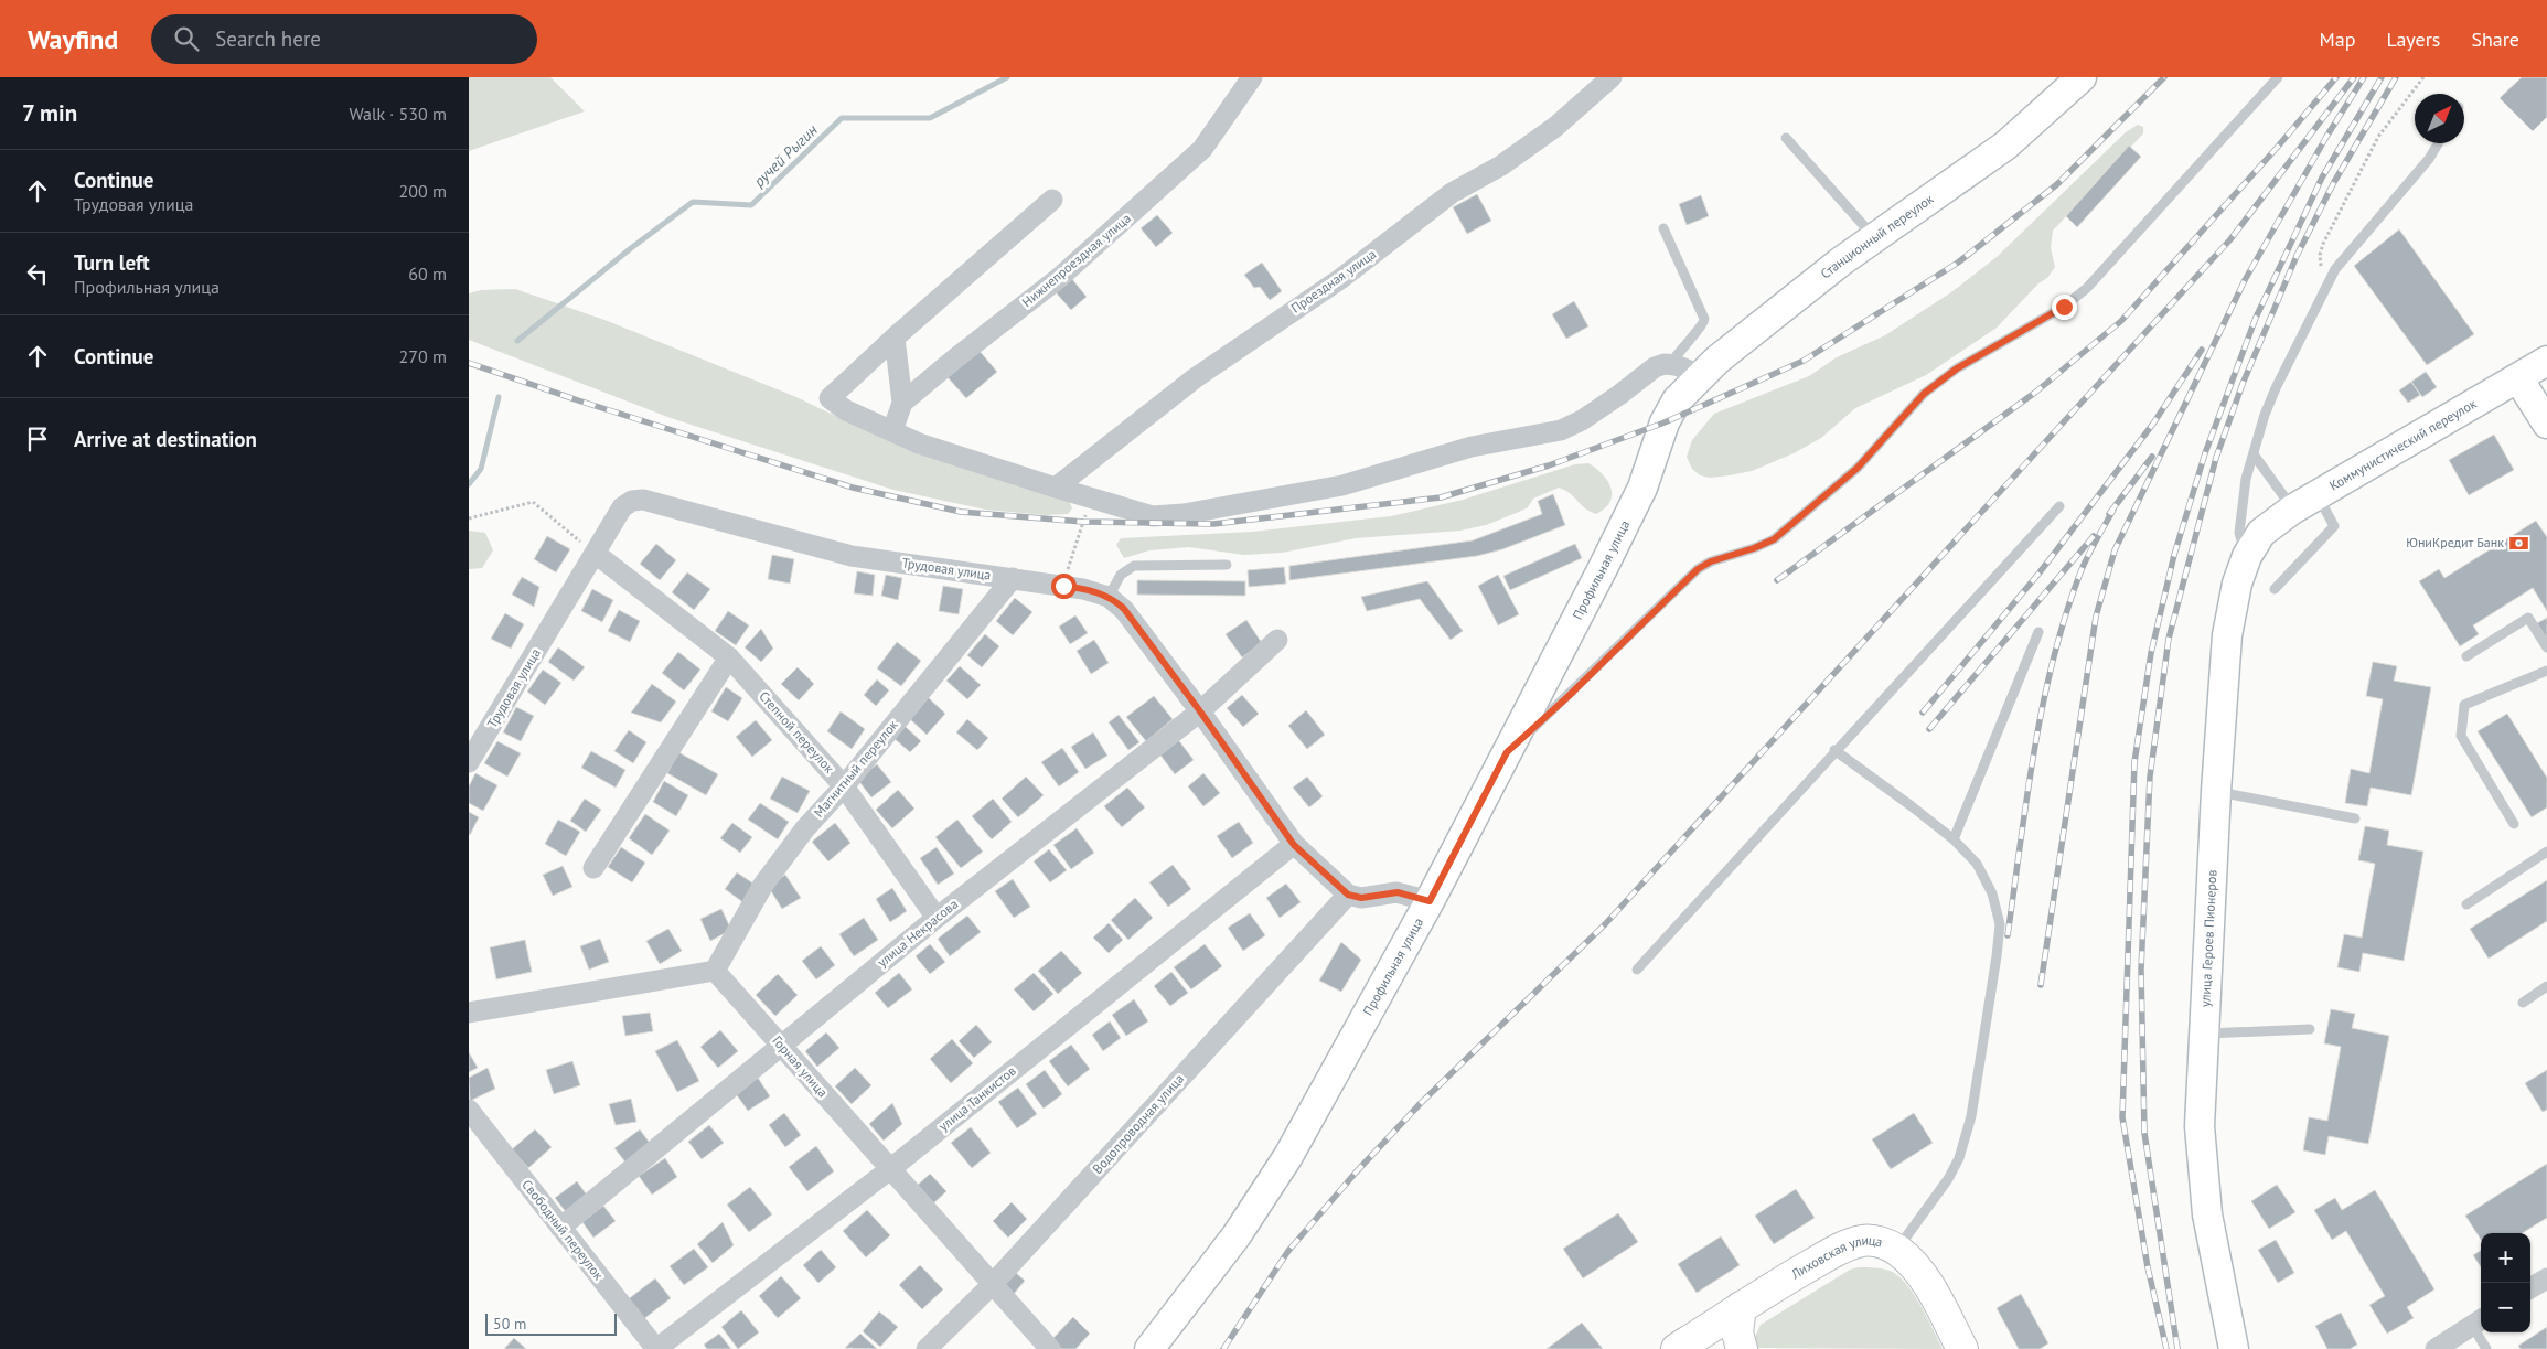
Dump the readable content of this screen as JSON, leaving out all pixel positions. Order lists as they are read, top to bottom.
{
  "streets": {
    "main road": [
      "Станционный переулок",
      "Коммунистический переулок",
      "Профильная улица",
      "улица Героев Пионеров",
      "Лиховская улица"
    ],
    "street": [
      "Нижнепроездная улица",
      "Проездная улица",
      "Трудовая улица",
      "Степной переулок",
      "Магнитный переулок",
      "улица Некрасова",
      "Горная улица",
      "улица Танкистов",
      "Водопроводная улица",
      "Свободный переулок"
    ]
  },
  "crossings": [
    ["Станционный переулок", "Профильная улица"],
    ["Коммунистический переулок", "улица Героев Пионеров"],
    ["Трудовая улица", "Степной переулок"],
    ["Трудовая улица", "Магнитный переулок"],
    ["Трудовая улица", "улица Некрасова"],
    ["Трудовая улица", "улица Танкистов"],
    ["Трудовая улица", "Водопроводная улица"],
    ["Степной переулок", "Магнитный переулок"],
    ["Степной переулок", "улица Некрасова"],
    ["Магнитный переулок", "Горная улица"],
    ["улица Некрасова", "Горная улица"],
    ["улица Некрасова", "Свободный переулок"],
    ["Горная улица", "улица Танкистов"],
    ["Горная улица", "Водопроводная улица"],
    ["улица Танкистов", "Свободный переулок"]
  ],
  "water": ["ручей Рыгин"],
  "places": {
    "bank": ["ЮниКредит Банк"]
  },
  "scale_bar": "50 m",
  "north": "top right",
  "page": {
    "header": "Wayfind",
    "search": "Search here",
    "nav": ["Map", "Layers", "Share"],
    "heading": ["7 min", "Walk · 530 m"],
    "list": [
      ["Continue", "Трудовая улица", "200 m"],
      ["Turn left", "Профильная улица", "60 m"],
      ["Continue", "270 m"],
      "Arrive at destination"
    ],
    "map_buttons": ["+", "−"],
    "scale": "50 m"
  }
}
